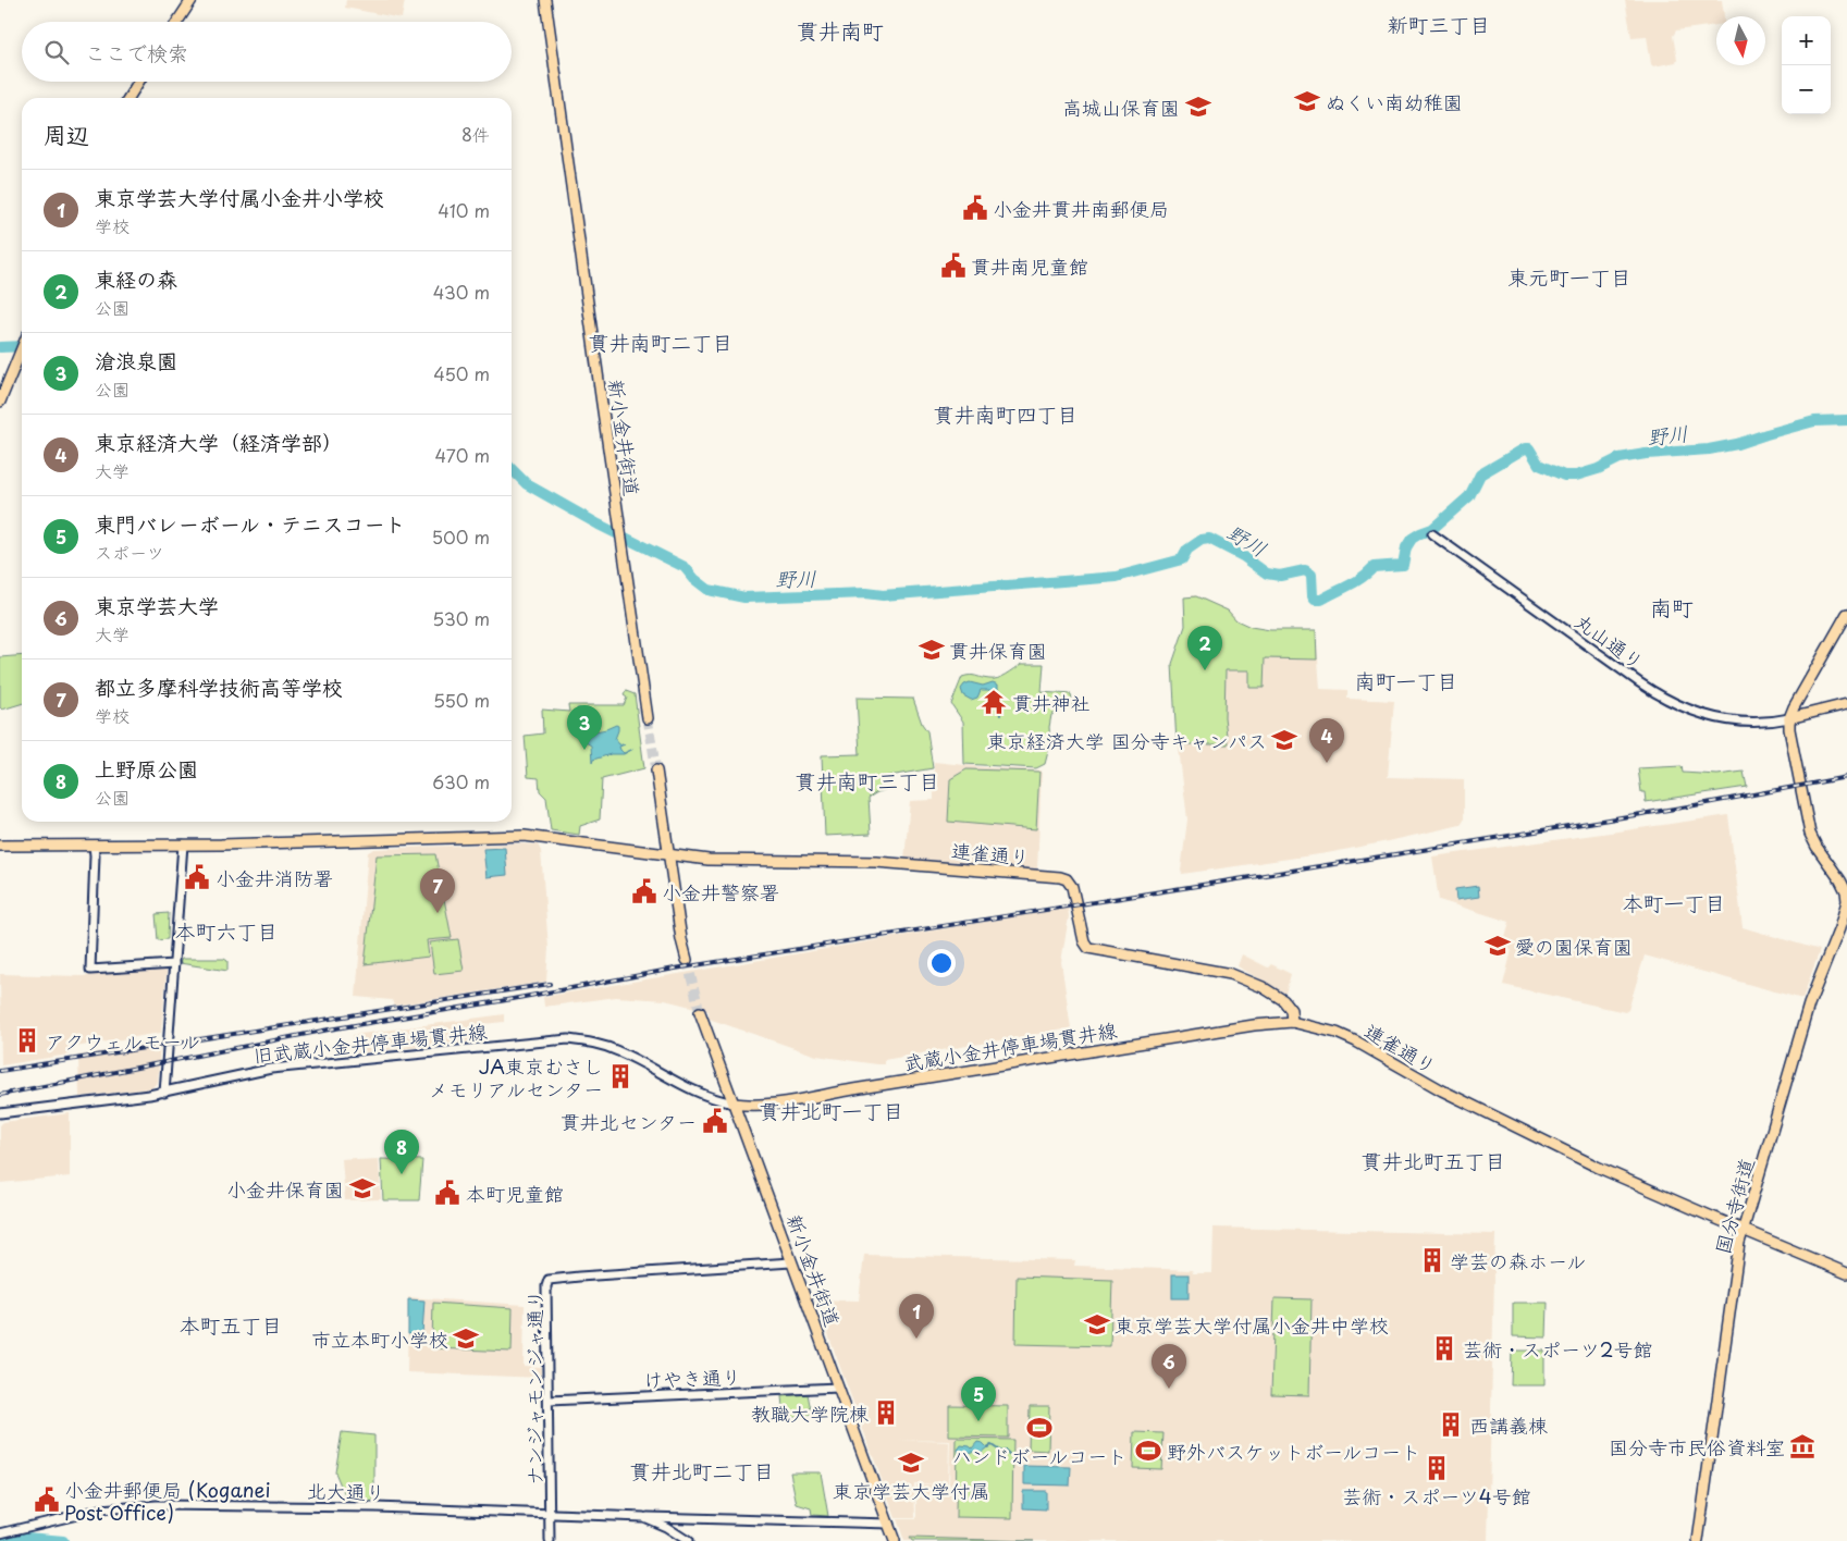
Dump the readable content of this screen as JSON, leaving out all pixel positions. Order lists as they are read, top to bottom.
{
  "streets": {
    "main road": [
      "新小金井街道",
      "連雀通り",
      "武蔵小金井停車場貫井線",
      "国分寺街道"
    ],
    "street": [
      "丸山通り",
      "旧武蔵小金井停車場貫井線",
      "けやき通り",
      "ナンジャモンジャ通り",
      "北大通り"
    ]
  },
  "crossings": [
    ["新小金井街道", "旧武蔵小金井停車場貫井線"],
    ["新小金井街道", "武蔵小金井停車場貫井線"],
    ["新小金井街道", "けやき通り"],
    ["新小金井街道", "ナンジャモンジャ通り"],
    ["連雀通り", "武蔵小金井停車場貫井線"],
    ["連雀通り", "国分寺街道"],
    ["旧武蔵小金井停車場貫井線", "武蔵小金井停車場貫井線"],
    ["けやき通り", "ナンジャモンジャ通り"],
    ["ナンジャモンジャ通り", "北大通り"]
  ],
  "districts": [
    "新町三丁目",
    "貫井南町",
    "東元町一丁目",
    "貫井南町二丁目",
    "貫井南町四丁目",
    "南町",
    "南町一丁目",
    "貫井南町三丁目",
    "本町一丁目",
    "本町六丁目",
    "貫井北町一丁目",
    "貫井北町五丁目",
    "本町五丁目",
    "貫井北町二丁目"
  ],
  "water": ["野川"],
  "places": {
    "school or university": [
      "ぬくい南幼稚園",
      "高城山保育園",
      "貫井保育園",
      "東京経済大学 国分寺キャンパス",
      "愛の園保育園",
      "小金井保育園",
      "東京学芸大学付属小金井中学校",
      "市立本町小学校",
      "東京学芸大学付属"
    ],
    "public building": [
      "小金井貫井南郵便局",
      "貫井南児童館",
      "小金井消防署",
      "小金井警察署",
      "貫井北センター",
      "本町児童館",
      "小金井郵便局 (Koganei Post Office)"
    ],
    "temple": ["貫井神社"],
    "building": [
      "アクウェルモール",
      "JA東京むさし メモリアルセンター",
      "学芸の森ホール",
      "芸術・スポーツ2号館",
      "教職大学院棟",
      "西講義棟",
      "芸術・スポーツ4号館"
    ],
    "sports": ["ハンドボールコート", "野外バスケットボールコート"],
    "museum": ["国分寺市民俗資料室"]
  },
  "north": "bottom",
  "page": {
    "map_buttons": ["+", "−"],
    "search": "ここで検索",
    "heading": ["周辺", "8件"],
    "list": [
      {
        "mark": "1",
        "name": "東京学芸大学付属小金井小学校",
        "note": "学校",
        "value": "410 m"
      },
      {
        "mark": "2",
        "name": "東経の森",
        "note": "公園",
        "value": "430 m"
      },
      {
        "mark": "3",
        "name": "滄浪泉園",
        "note": "公園",
        "value": "450 m"
      },
      {
        "mark": "4",
        "name": "東京経済大学（経済学部）",
        "note": "大学",
        "value": "470 m"
      },
      {
        "mark": "5",
        "name": "東門バレーボール・テニスコート",
        "note": "スポーツ",
        "value": "500 m"
      },
      {
        "mark": "6",
        "name": "東京学芸大学",
        "note": "大学",
        "value": "530 m"
      },
      {
        "mark": "7",
        "name": "都立多摩科学技術高等学校",
        "note": "学校",
        "value": "550 m"
      },
      {
        "mark": "8",
        "name": "上野原公園",
        "note": "公園",
        "value": "630 m"
      }
    ],
    "pins": [
      "2",
      "3",
      "4",
      "7",
      "8",
      "1",
      "6",
      "5"
    ]
  }
}
